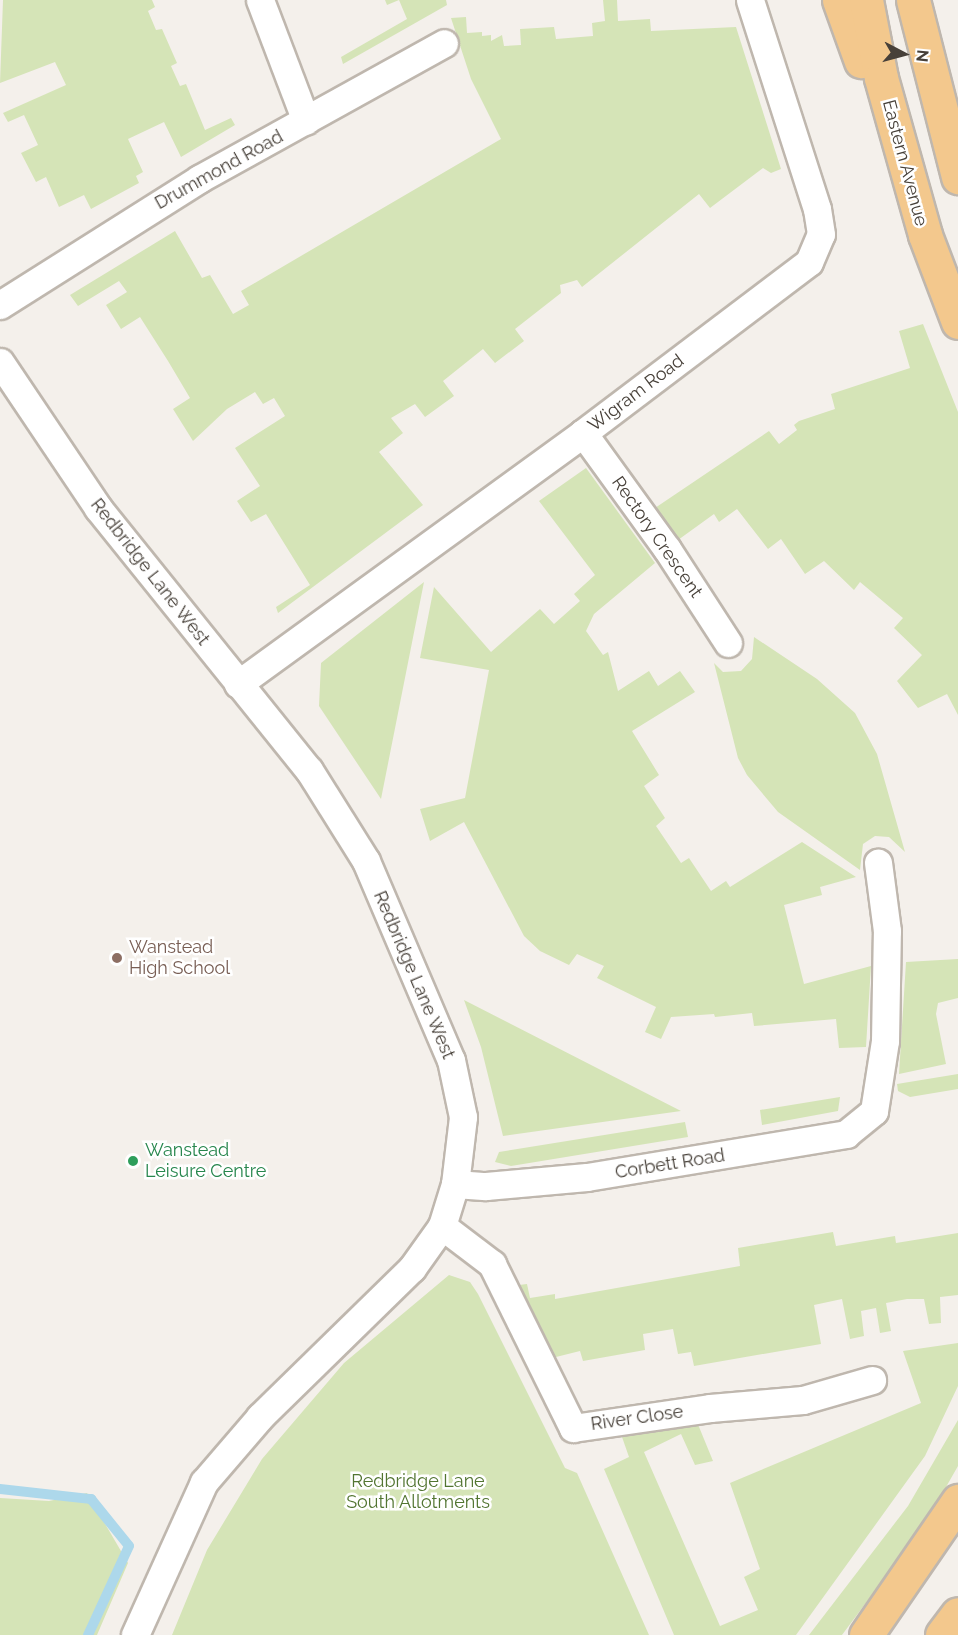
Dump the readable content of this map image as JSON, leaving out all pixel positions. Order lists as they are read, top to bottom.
{
  "streets": {
    "highway": ["Eastern Avenue"],
    "street": [
      "Drummond Road",
      "Wigram Road",
      "Rectory Crescent",
      "Redbridge Lane West",
      "Corbett Road",
      "River Close"
    ]
  },
  "crossings": [
    ["Wigram Road", "Rectory Crescent"],
    ["Wigram Road", "Redbridge Lane West"],
    ["Redbridge Lane West", "Corbett Road"],
    ["Redbridge Lane West", "River Close"]
  ],
  "parks": ["Redbridge Lane South Allotments"],
  "places": ["Wanstead High School", "Wanstead Leisure Centre"],
  "north": "right"
}
